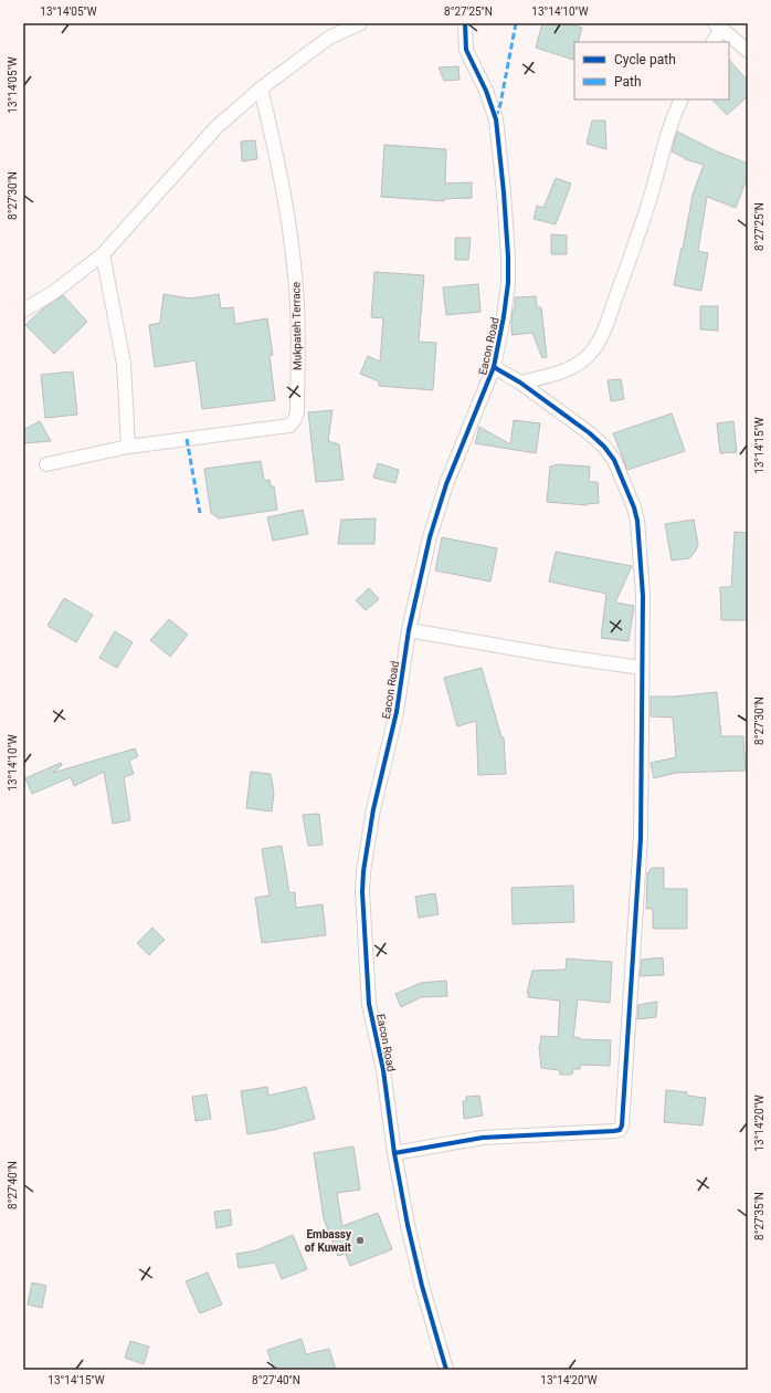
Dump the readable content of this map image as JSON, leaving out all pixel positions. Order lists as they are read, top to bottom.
{
  "streets": {
    "street": ["Mukpateh Terrace", "Eacon Road"]
  },
  "places": ["Embassy of Kuwait"],
  "legend": ["Cycle path", "Path"],
  "coordinates": [
    "13°14'05\"W",
    "8°27'25\"N",
    "13°14'10\"W",
    "8°27'30\"N",
    "13°14'15\"W",
    "13°14'20\"W",
    "8°27'40\"N",
    "8°27'35\"N"
  ]
}
